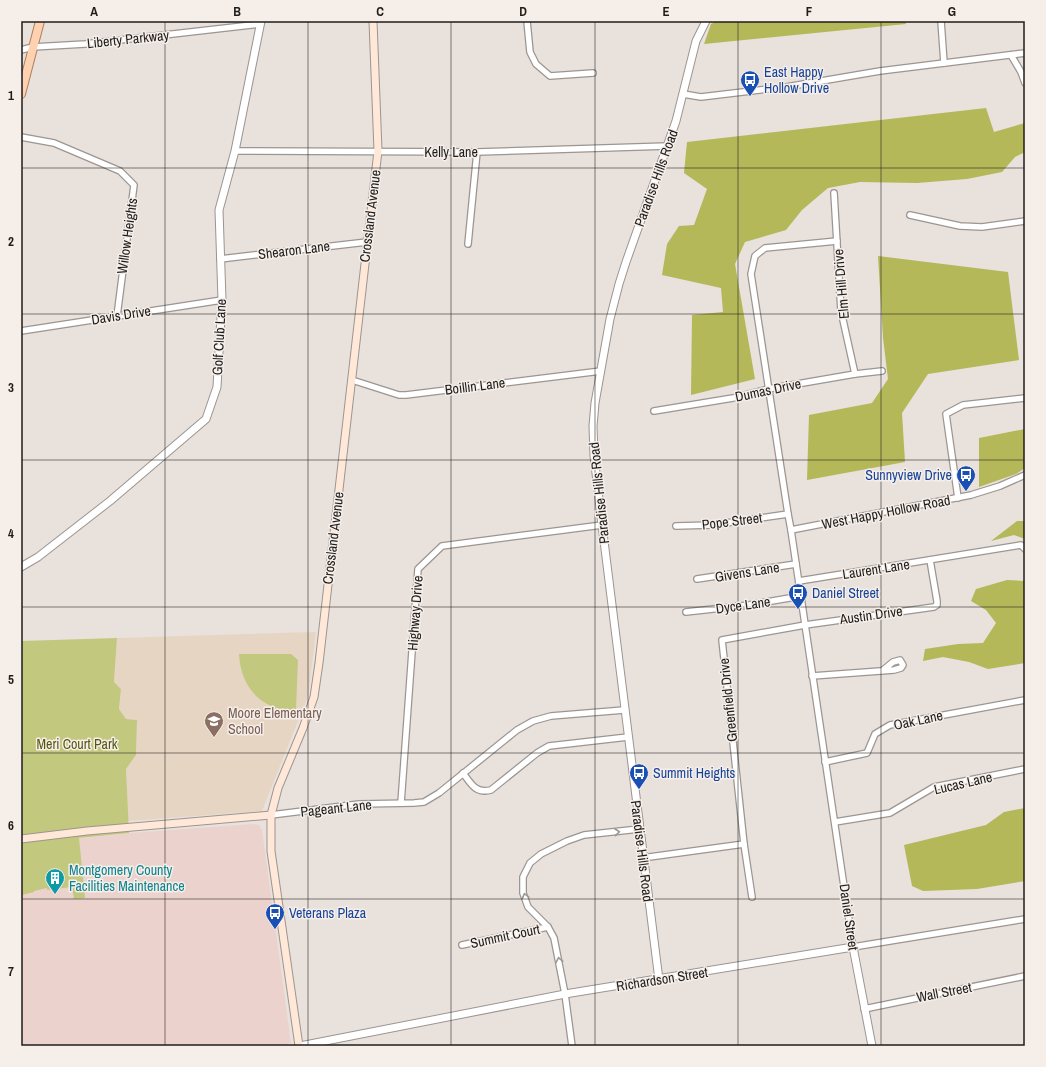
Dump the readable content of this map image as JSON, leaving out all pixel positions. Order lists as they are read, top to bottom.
{
  "streets": {
    "main road": ["Crossland Avenue", "Pageant Lane"],
    "street": [
      "Liberty Parkway",
      "Kelly Lane",
      "Paradise Hills Road",
      "Willow Heights",
      "Shearon Lane",
      "Elm Hill Drive",
      "Davis Drive",
      "Golf Club Lane",
      "Boillin Lane",
      "Dumas Drive",
      "West Happy Hollow Road",
      "Pope Street",
      "Laurent Lane",
      "Givens Lane",
      "Dyce Lane",
      "Highway Drive",
      "Austin Drive",
      "Greenfield Drive",
      "Oak Lane",
      "Lucas Lane",
      "Daniel Street",
      "Summit Court",
      "Richardson Street",
      "Wall Street"
    ]
  },
  "crossings": [
    ["Liberty Parkway", "Golf Club Lane"],
    ["Kelly Lane", "Paradise Hills Road"],
    ["Kelly Lane", "Crossland Avenue"],
    ["Kelly Lane", "Golf Club Lane"],
    ["Paradise Hills Road", "Boillin Lane"],
    ["Paradise Hills Road", "Highway Drive"],
    ["Paradise Hills Road", "Pageant Lane"],
    ["Paradise Hills Road", "Richardson Street"],
    ["Crossland Avenue", "Shearon Lane"],
    ["Crossland Avenue", "Boillin Lane"],
    ["Crossland Avenue", "Pageant Lane"],
    ["Crossland Avenue", "Richardson Street"],
    ["Willow Heights", "Davis Drive"],
    ["Shearon Lane", "Golf Club Lane"],
    ["Elm Hill Drive", "Dumas Drive"],
    ["Elm Hill Drive", "Daniel Street"],
    ["Davis Drive", "Golf Club Lane"],
    ["Dumas Drive", "Daniel Street"],
    ["West Happy Hollow Road", "Daniel Street"],
    ["Pope Street", "Daniel Street"],
    ["Laurent Lane", "Austin Drive"],
    ["Laurent Lane", "Daniel Street"],
    ["Givens Lane", "Daniel Street"],
    ["Dyce Lane", "Daniel Street"],
    ["Highway Drive", "Pageant Lane"],
    ["Austin Drive", "Greenfield Drive"],
    ["Austin Drive", "Daniel Street"],
    ["Greenfield Drive", "Daniel Street"],
    ["Oak Lane", "Daniel Street"],
    ["Lucas Lane", "Daniel Street"],
    ["Daniel Street", "Richardson Street"],
    ["Daniel Street", "Wall Street"]
  ],
  "parks": ["Meri Court Park"],
  "places": {
    "bus stop": [
      "East Happy Hollow Drive",
      "Sunnyview Drive",
      "Daniel Street",
      "Summit Heights",
      "Veterans Plaza"
    ],
    "school or university": ["Moore Elementary School"],
    "building": ["Montgomery County Facilities Maintenance"]
  },
  "grid": {
    "columns": [
      "A",
      "B",
      "C",
      "D",
      "E",
      "F",
      "G"
    ],
    "rows": [
      "1",
      "2",
      "3",
      "4",
      "5",
      "6",
      "7"
    ]
  }
}
